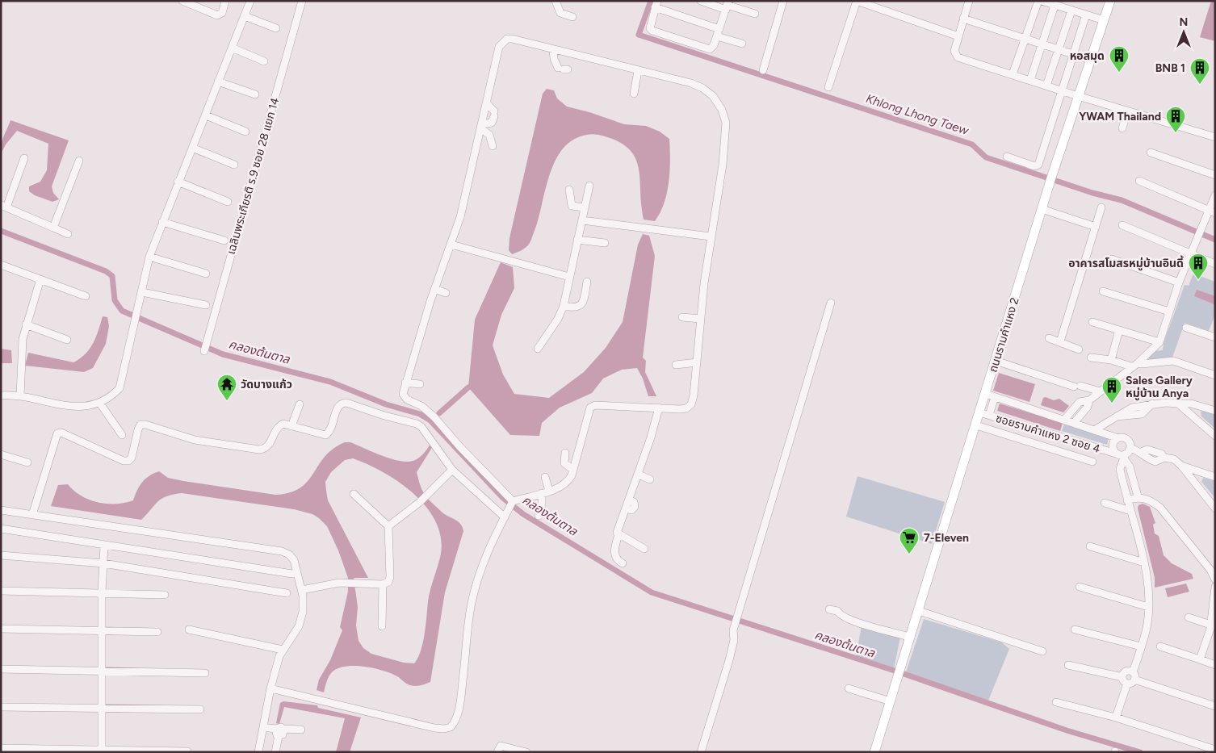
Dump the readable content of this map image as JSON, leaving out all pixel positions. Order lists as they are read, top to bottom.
{
  "streets": {
    "main road": ["ถนนรามคำแหง 2"],
    "street": ["เฉลิมพระเกียรติ ร.9 ซอย 28 แยก 14", "ซอยรามคำแหง 2 ซอย 4"]
  },
  "crossings": [
    ["ถนนรามคำแหง 2", "ซอยรามคำแหง 2 ซอย 4"]
  ],
  "water": ["Khlong Lhong Taew", "คลองต้นตาล"],
  "places": {
    "building": [
      "หอสมุด",
      "BNB 1",
      "YWAM Thailand",
      "อาคารสโมสรหมู่บ้านอินดี้",
      "Sales Gallery หมู่บ้าน Anya"
    ],
    "temple": ["วัดบางแก้ว"],
    "supermarket": ["7-Eleven"]
  },
  "north": "top"
}
